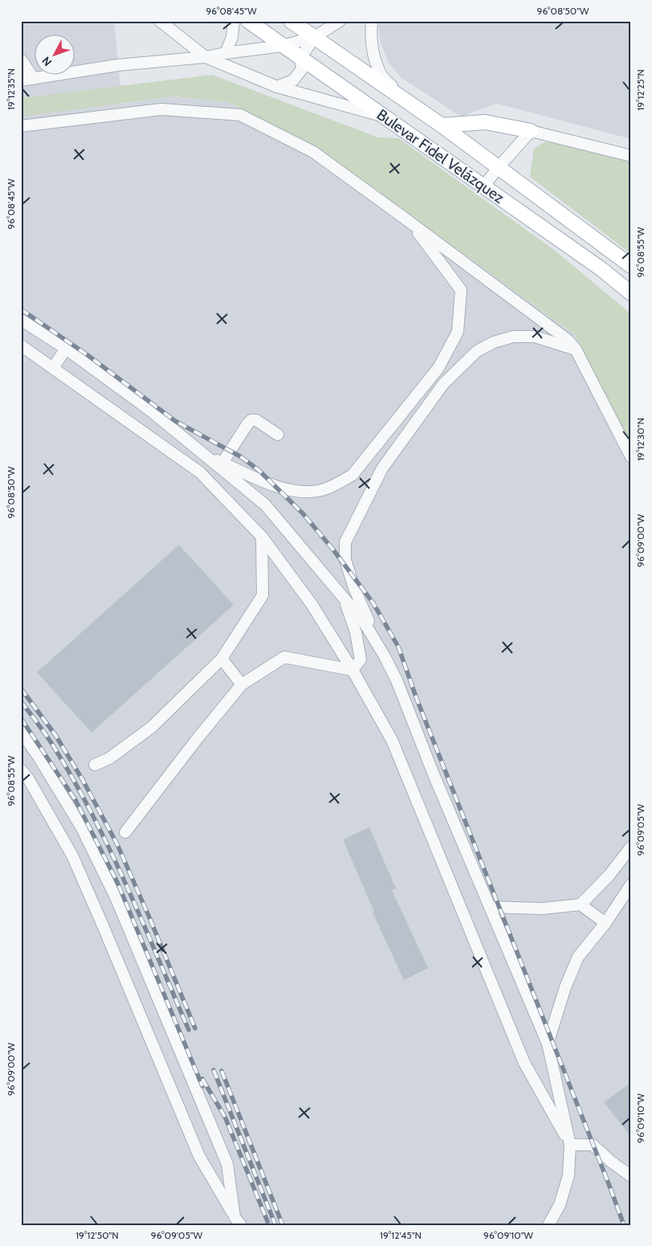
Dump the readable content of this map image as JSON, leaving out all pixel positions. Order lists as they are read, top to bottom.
{
  "streets": {
    "main road": ["Bulevar Fidel Velázquez"]
  },
  "north": "bottom left",
  "coordinates": [
    "96°08'45\"W",
    "96°08'50\"W",
    "19°12'35\"N",
    "19°12'25\"N",
    "96°08'55\"W",
    "19°12'30\"N",
    "96°09'00\"W",
    "96°09'05\"W",
    "96°09'10\"W",
    "19°12'50\"N",
    "19°12'45\"N"
  ]
}
